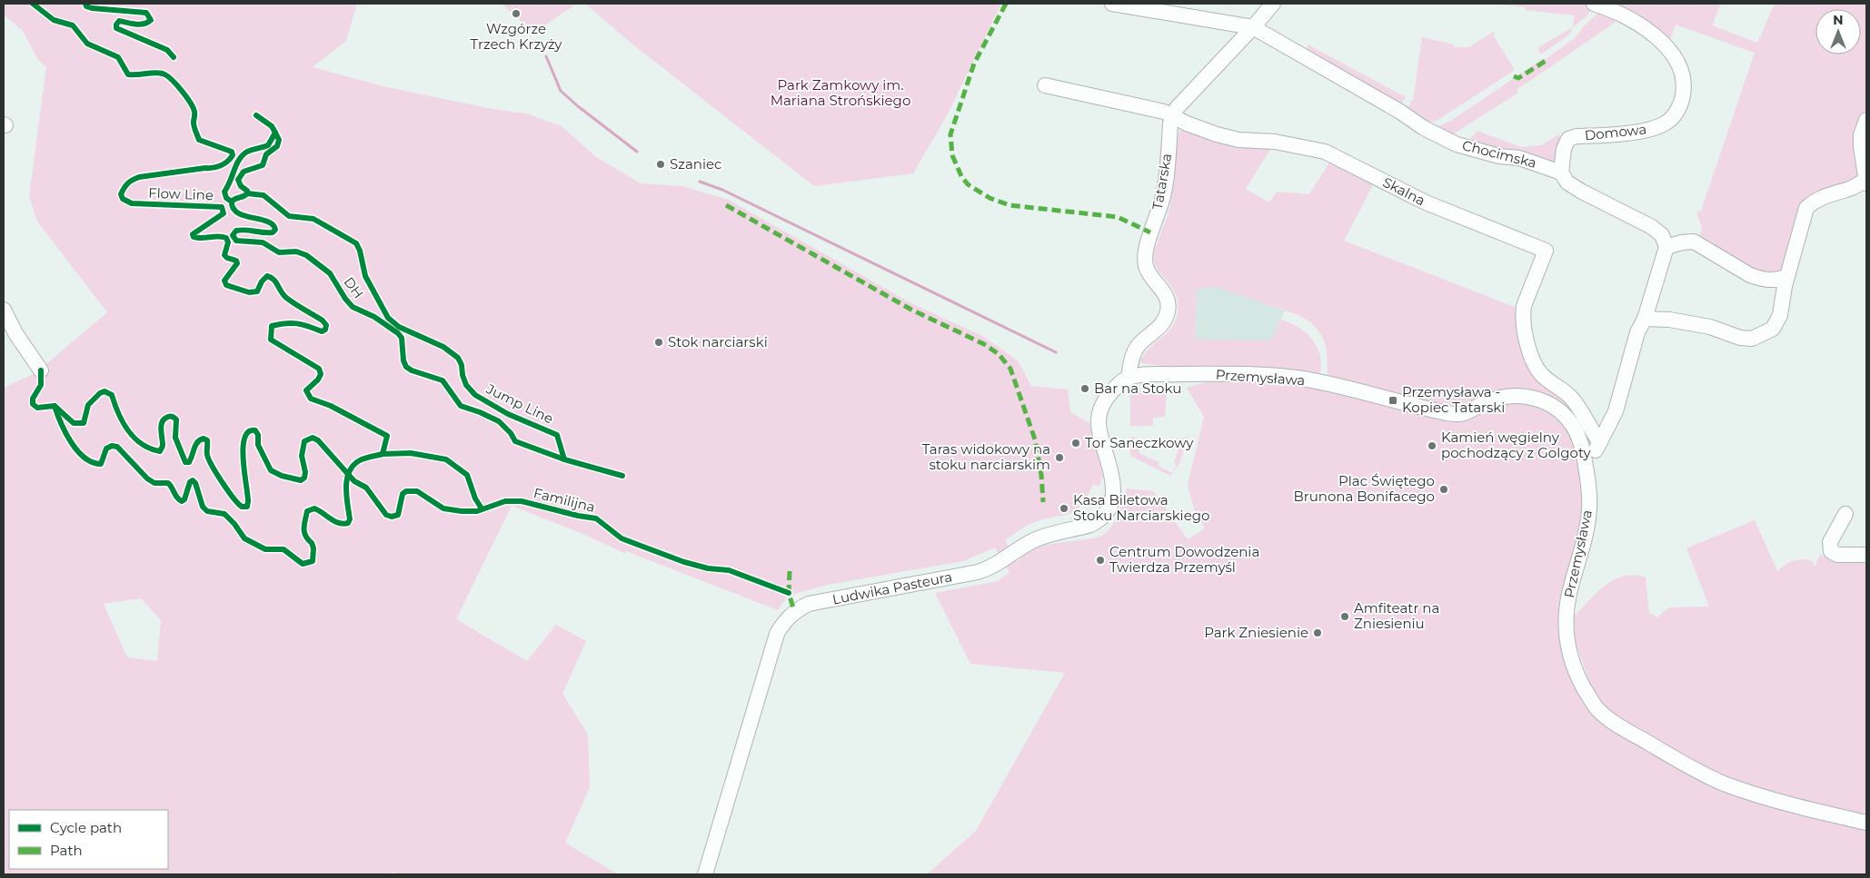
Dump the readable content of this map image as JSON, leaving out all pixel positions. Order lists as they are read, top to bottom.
{
  "streets": {
    "street": [
      "Domowa",
      "Chocimska",
      "Tatarska",
      "Skalna",
      "Przemysława",
      "Ludwika Pasteura"
    ],
    "cycle path": ["Flow Line", "DH", "Familijna"]
  },
  "crossings": [
    ["Domowa", "Chocimska"],
    ["Chocimska", "Tatarska"],
    ["Tatarska", "Skalna"],
    ["Tatarska", "Przemysława"],
    ["Tatarska", "Ludwika Pasteura"],
    ["Przemysława", "Ludwika Pasteura"]
  ],
  "parks": ["Park Zamkowy im. Mariana Strońskiego"],
  "places": {
    "other": [
      "Wzgórze Trzech Krzyży",
      "Szaniec",
      "Stok narciarski",
      "Bar na Stoku",
      "Tor Saneczkowy",
      "Kamień węgielny pochodzący z Golgoty",
      "Taras widokowy na stoku narciarskim",
      "Plac Świętego Brunona Bonifacego",
      "Kasa Biletowa Stoku Narciarskiego",
      "Centrum Dowodzenia Twierdza Przemyśl",
      "Amfiteatr na Zniesieniu",
      "Park Zniesienie"
    ],
    "transit": ["Przemysława - Kopiec Tatarski"]
  },
  "legend": ["Cycle path", "Path"],
  "north": "top"
}
